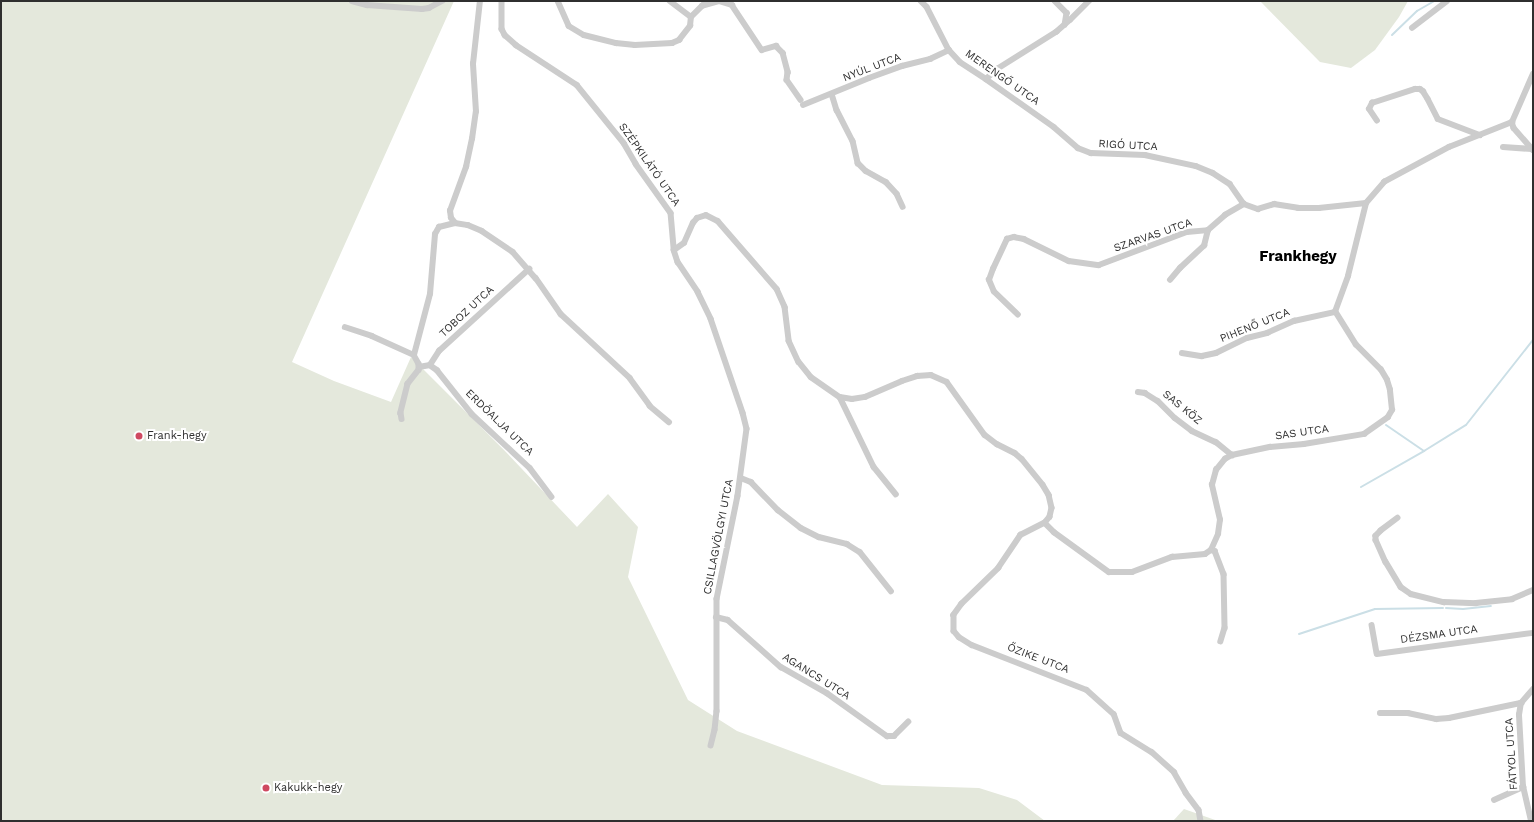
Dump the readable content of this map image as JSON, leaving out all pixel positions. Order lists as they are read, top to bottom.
{
  "streets": {
    "street": [
      "NYÚL UTCA",
      "MERENGŐ UTCA",
      "RIGÓ UTCA",
      "SZÉPKILÁTÓ UTCA",
      "SZARVAS UTCA",
      "TOBOZ UTCA",
      "PIHENŐ UTCA",
      "SAS KÖZ",
      "ERDŐALJA UTCA",
      "SAS UTCA",
      "CSILLAGVÖLGYI UTCA",
      "DÉZSMA UTCA",
      "ŐZIKE UTCA",
      "AGANCS UTCA",
      "FÁTYOL UTCA"
    ]
  },
  "crossings": [
    ["NYÚL UTCA", "MERENGŐ UTCA"],
    ["MERENGŐ UTCA", "RIGÓ UTCA"],
    ["RIGÓ UTCA", "SZARVAS UTCA"],
    ["SZÉPKILÁTÓ UTCA", "CSILLAGVÖLGYI UTCA"],
    ["TOBOZ UTCA", "ERDŐALJA UTCA"],
    ["PIHENŐ UTCA", "SAS UTCA"],
    ["SAS KÖZ", "SAS UTCA"],
    ["CSILLAGVÖLGYI UTCA", "AGANCS UTCA"]
  ],
  "districts": ["Frankhegy"],
  "places": ["Frank-hegy", "Kakukk-hegy"]
}
